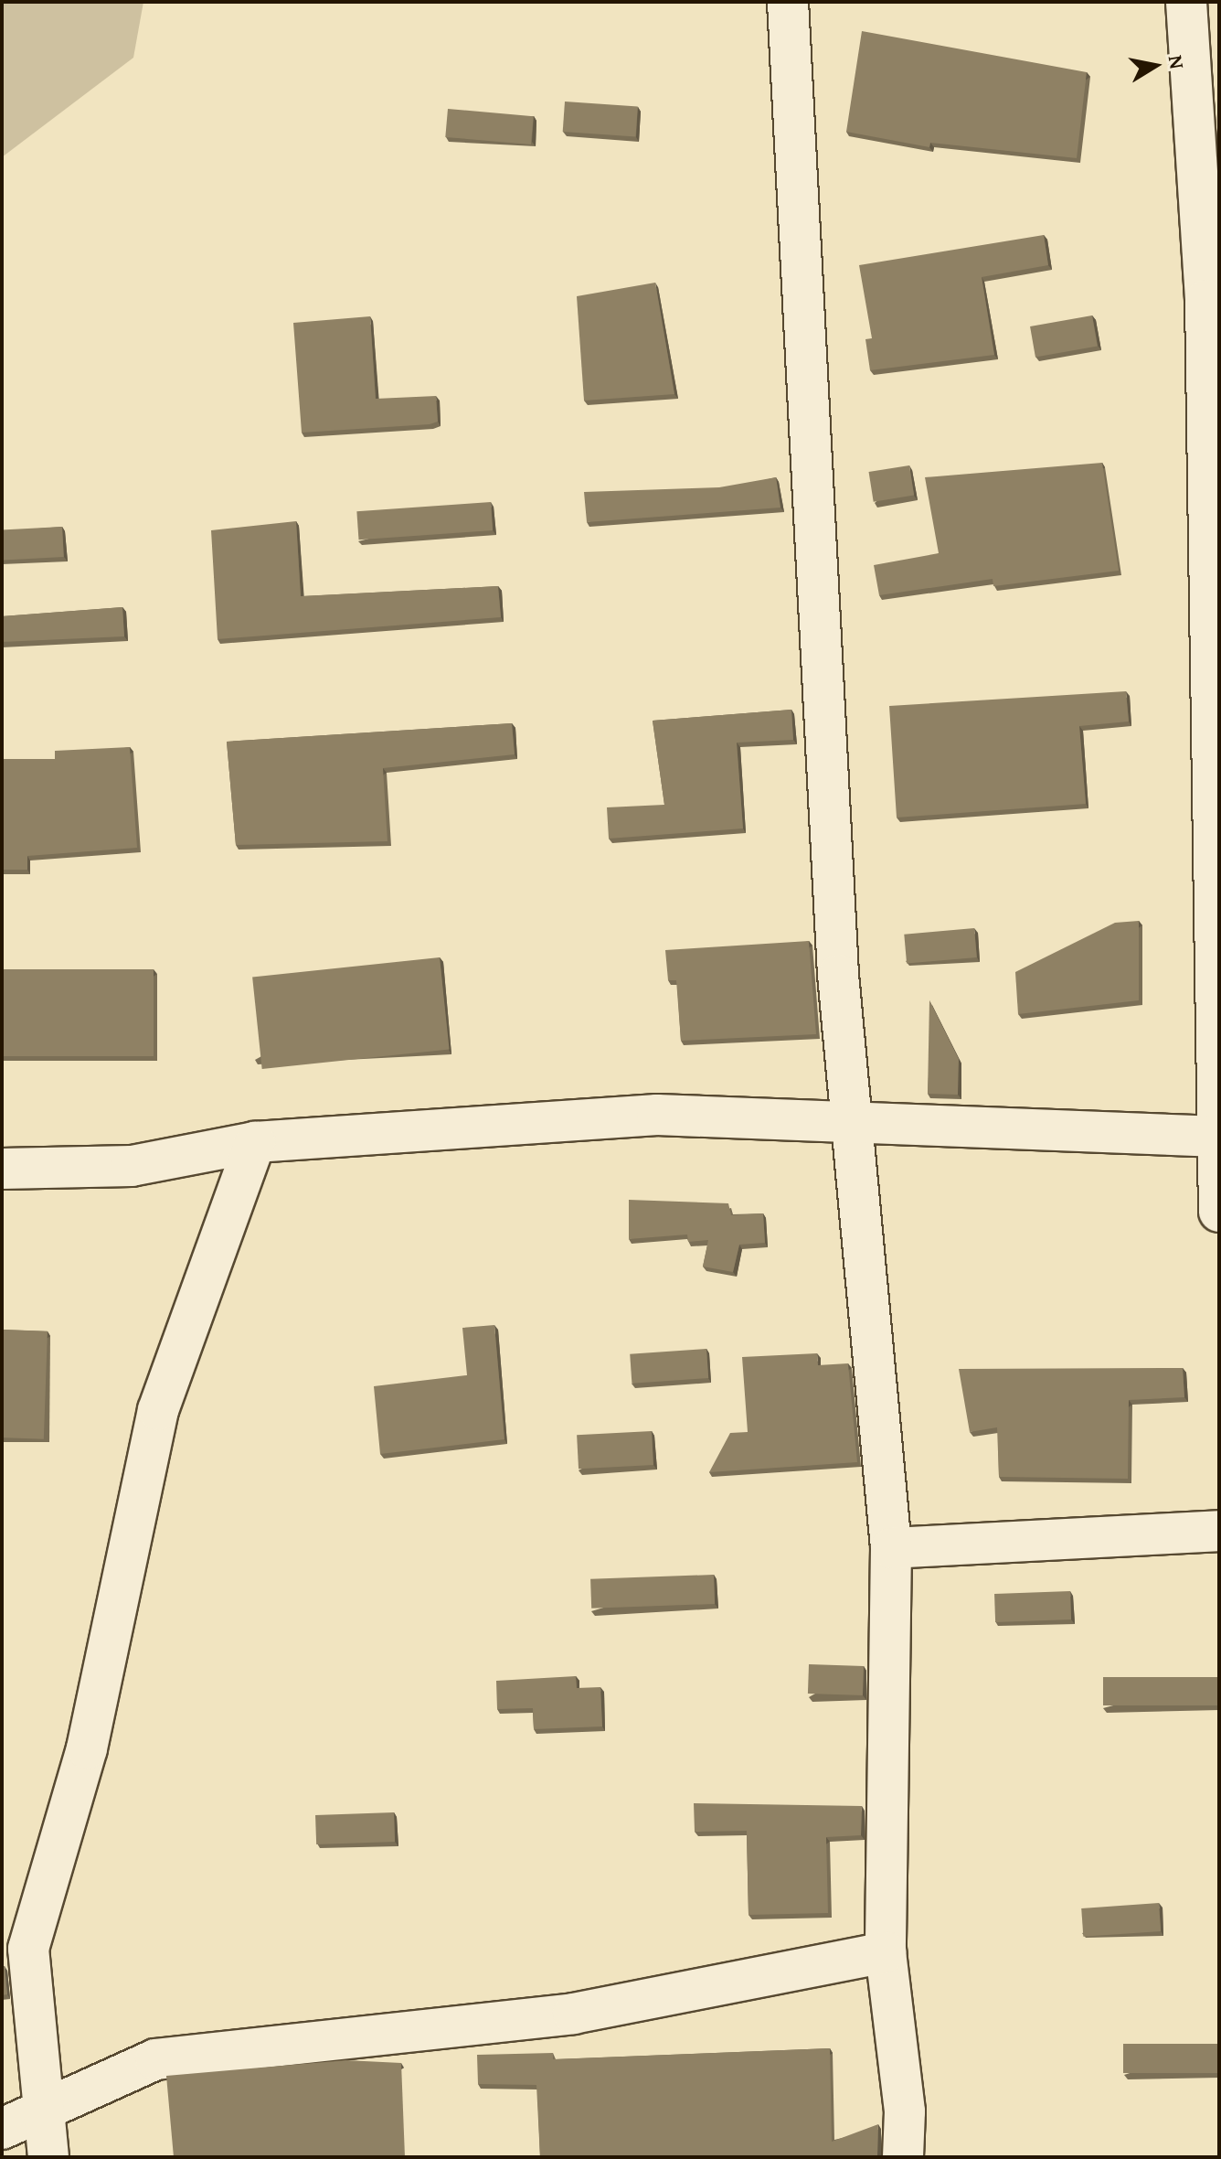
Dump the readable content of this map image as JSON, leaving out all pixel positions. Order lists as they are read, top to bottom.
{
  "north": "right"
}
